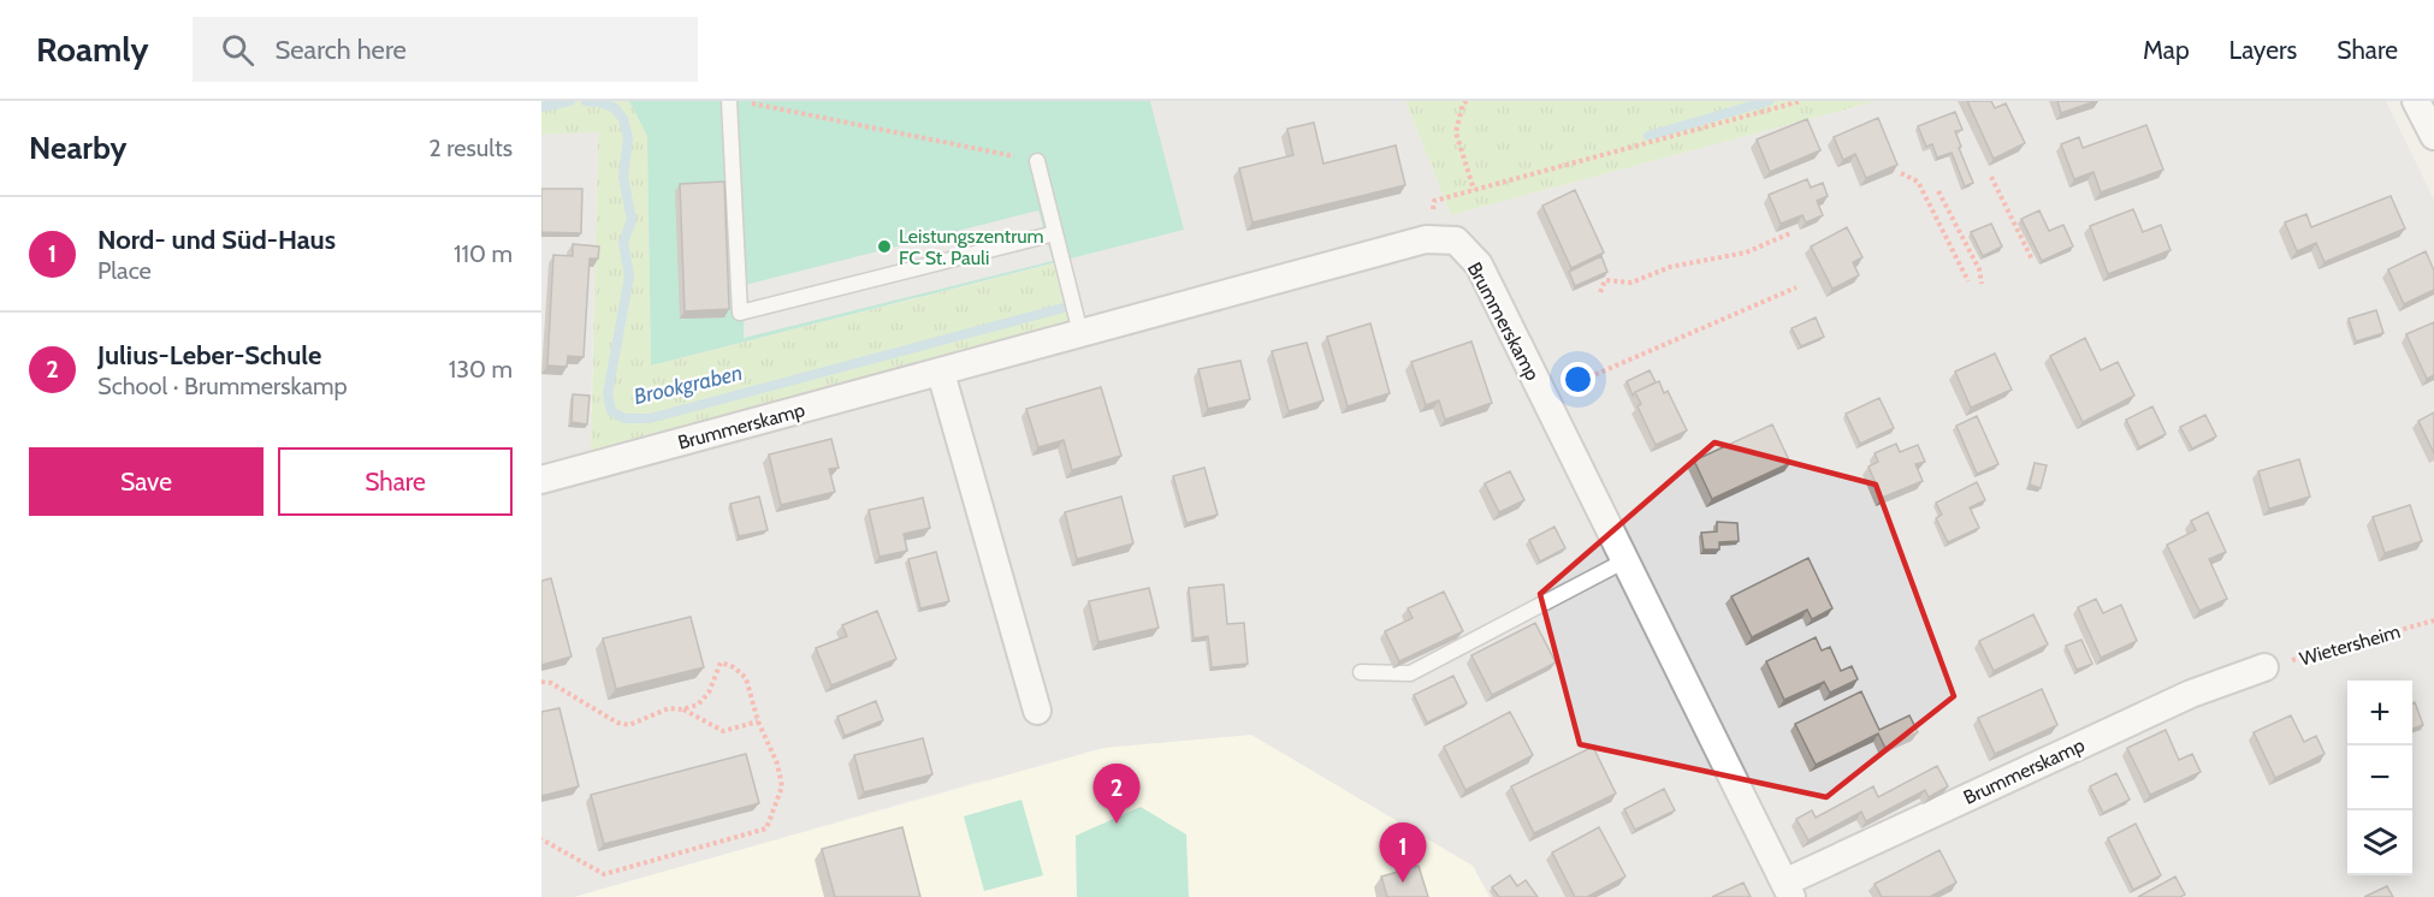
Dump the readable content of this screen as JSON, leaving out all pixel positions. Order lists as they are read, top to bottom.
{
  "streets": {
    "street": ["Brummerskamp"],
    "path": ["Wietersheim"]
  },
  "crossings": [
    ["Brummerskamp", "Wietersheim"]
  ],
  "water": ["Brookgraben"],
  "places": ["Leistungszentrum FC St. Pauli"],
  "page": {
    "header": "Roamly",
    "search": "Search here",
    "nav": ["Map", "Layers", "Share"],
    "heading": ["Nearby", "2 results"],
    "list": [
      {
        "mark": "1",
        "name": "Nord- und Süd-Haus",
        "note": "Place",
        "value": "110 m"
      },
      {
        "mark": "2",
        "name": "Julius-Leber-Schule",
        "note": "School · Brummerskamp",
        "value": "130 m"
      }
    ],
    "buttons": ["Save", "Share"],
    "map_buttons": ["+", "−"],
    "pins": ["2", "1"]
  }
}
